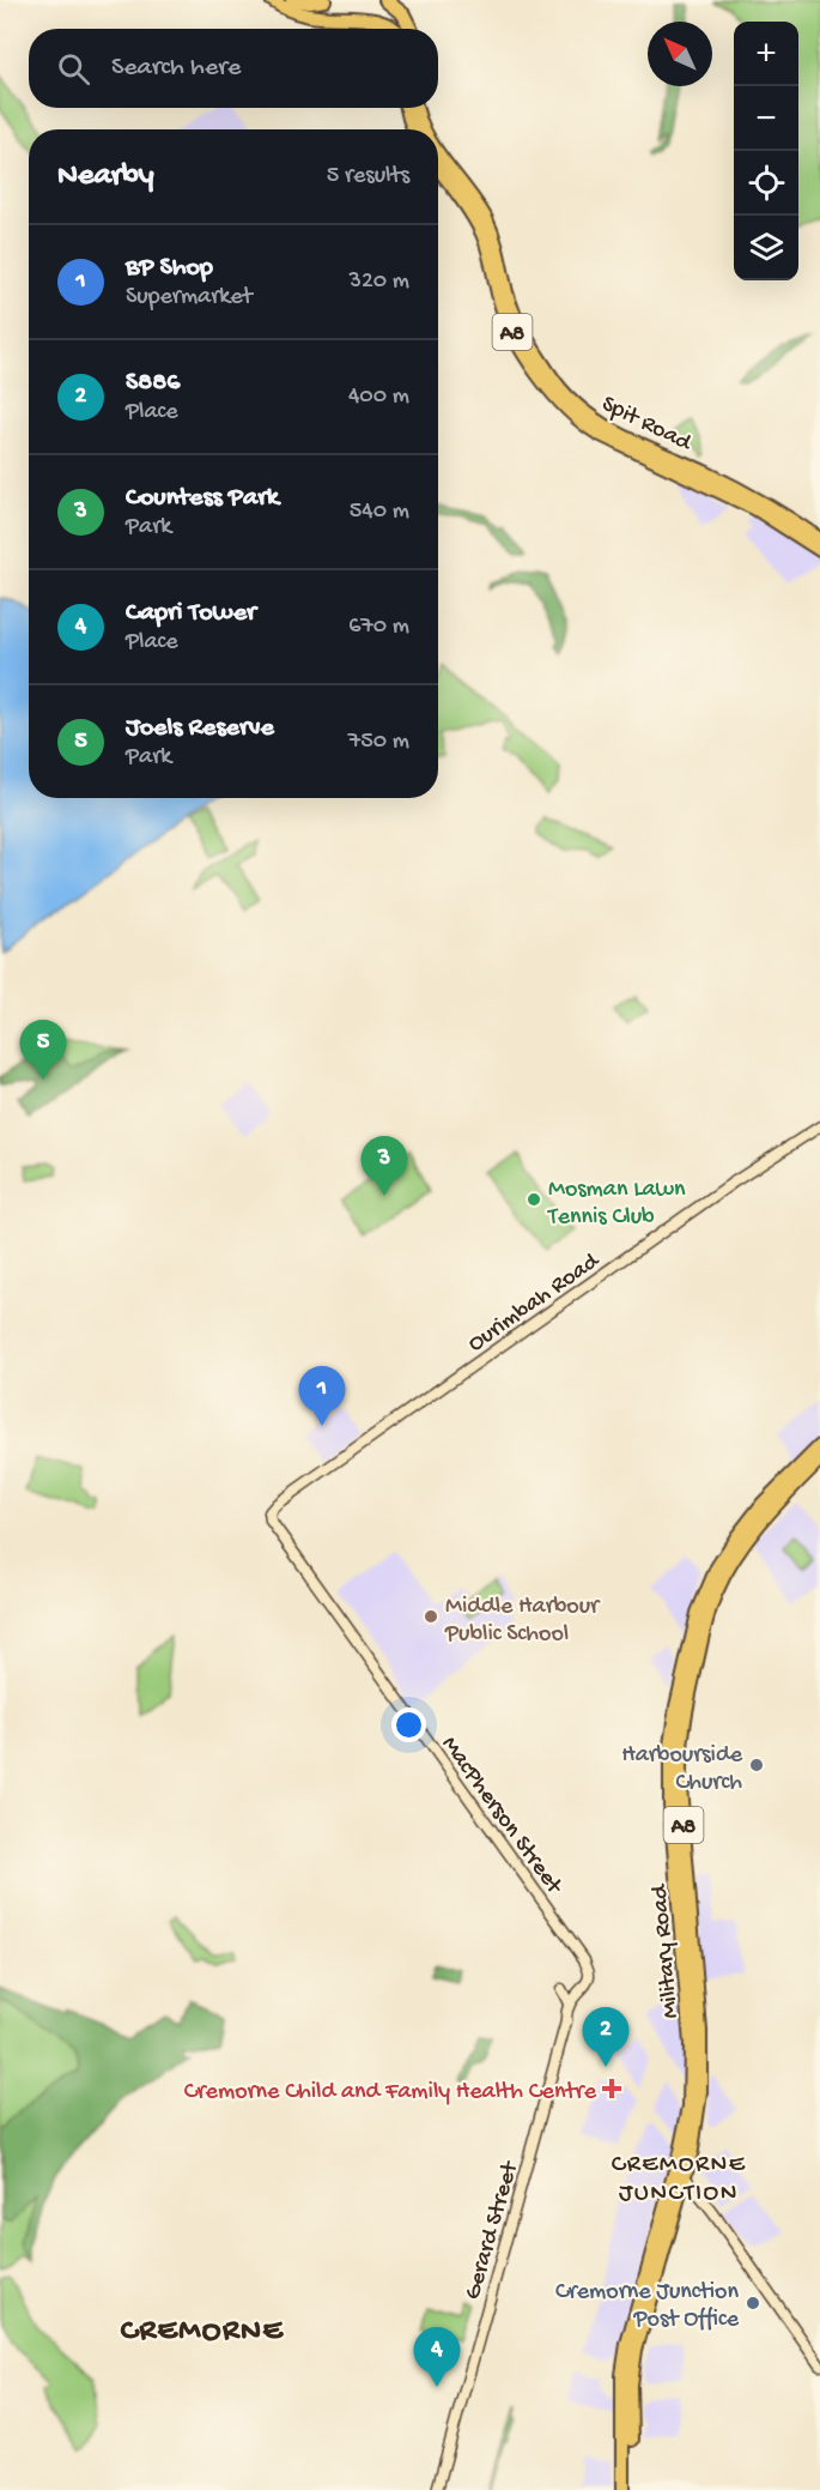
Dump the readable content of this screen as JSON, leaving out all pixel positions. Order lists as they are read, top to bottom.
{
  "streets": {
    "highway": ["A8", "Spit Road", "Military Road"],
    "main road": ["Ourimbah Road", "MacPherson Street", "Gerard Street"]
  },
  "crossings": [
    ["Ourimbah Road", "MacPherson Street"],
    ["MacPherson Street", "Gerard Street"]
  ],
  "districts": ["CREMORNE JUNCTION", "CREMORNE"],
  "places": {
    "other": [
      "Mosman Lawn Tennis Club",
      "Middle Harbour Public School",
      "Harbourside Church",
      "Cremorne Junction Post Office"
    ],
    "health": ["Cremorne Child and Family Health Centre"]
  },
  "north": "top left",
  "page": {
    "map_buttons": ["+", "−"],
    "search": "Search here",
    "heading": ["Nearby", "5 results"],
    "list": [
      {
        "mark": "1",
        "name": "BP Shop",
        "note": "Supermarket",
        "value": "320 m"
      },
      {
        "mark": "2",
        "name": "S886",
        "note": "Place",
        "value": "400 m"
      },
      {
        "mark": "3",
        "name": "Countess Park",
        "note": "Park",
        "value": "540 m"
      },
      {
        "mark": "4",
        "name": "Capri Tower",
        "note": "Place",
        "value": "670 m"
      },
      {
        "mark": "5",
        "name": "Joels Reserve",
        "note": "Park",
        "value": "750 m"
      }
    ],
    "pins": [
      "5",
      "3",
      "1",
      "2",
      "4"
    ]
  }
}
